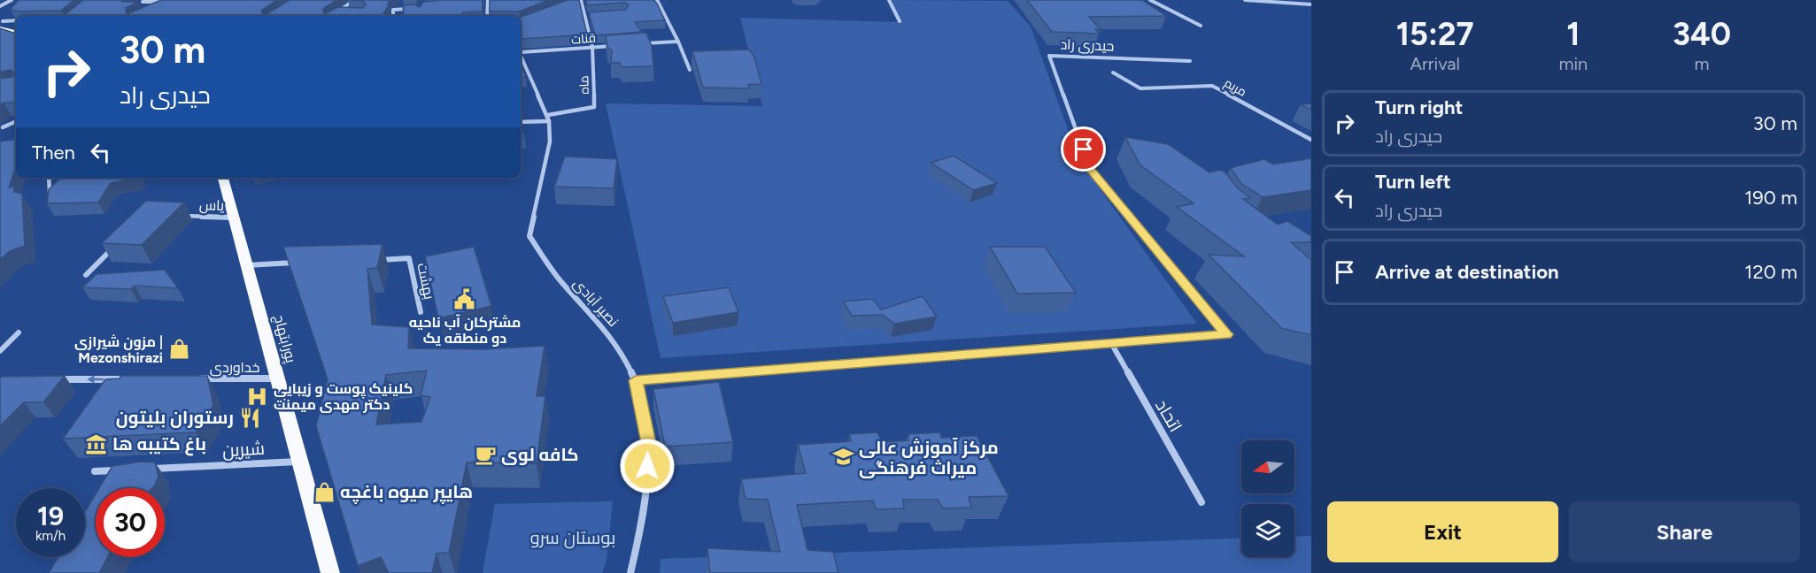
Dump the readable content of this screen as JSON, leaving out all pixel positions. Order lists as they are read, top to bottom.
{
  "streets": {
    "main road": ["پورابتهاج"],
    "street": [
      "قنات",
      "حیدری راد",
      "ماه",
      "مریم",
      "یاس",
      "بهشت",
      "نصیر آبادی",
      "خداوردی",
      "اتحاد",
      "شیرین"
    ]
  },
  "crossings": [
    ["قنات", "ماه"],
    ["قنات", "نصیر آبادی"],
    ["حیدری راد", "نصیر آبادی"],
    ["حیدری راد", "اتحاد"],
    ["ماه", "نصیر آبادی"],
    ["یاس", "پورابتهاج"],
    ["پورابتهاج", "خداوردی"],
    ["پورابتهاج", "شیرین"]
  ],
  "parks": ["بوستان سرو"],
  "places": {
    "public building": ["مشترکان آب ناحیه دو منطقه یک"],
    "shop": ["مزون شيرازی | Mezonshirazi", "هایپر میوه باغچه"],
    "hospital": ["کلینیک پوست و زیبایی دکتر مهدی میمنت"],
    "restaurant": ["رستوران بلیتون"],
    "museum": ["باغ کتیبه ها"],
    "cafe": ["کافه لوی"],
    "school or university": ["مرکز آموزش عالی میراث فرهنگی"]
  },
  "north": "left",
  "page": {
    "eta": [
      "15:27",
      "Arrival",
      "1",
      "min",
      "340",
      "m"
    ],
    "turn": ["30 m", "حیدری راد"],
    "list": [
      {
        "name": "Turn right",
        "note": "حیدری راد",
        "value": "30 m"
      },
      {
        "name": "Turn left",
        "note": "حیدری راد",
        "value": "190 m"
      },
      {
        "name": "Arrive at destination",
        "value": "120 m"
      }
    ],
    "then": "Then",
    "speed": "19 km/h",
    "limit": "30",
    "buttons": ["Exit", "Share"]
  }
}
